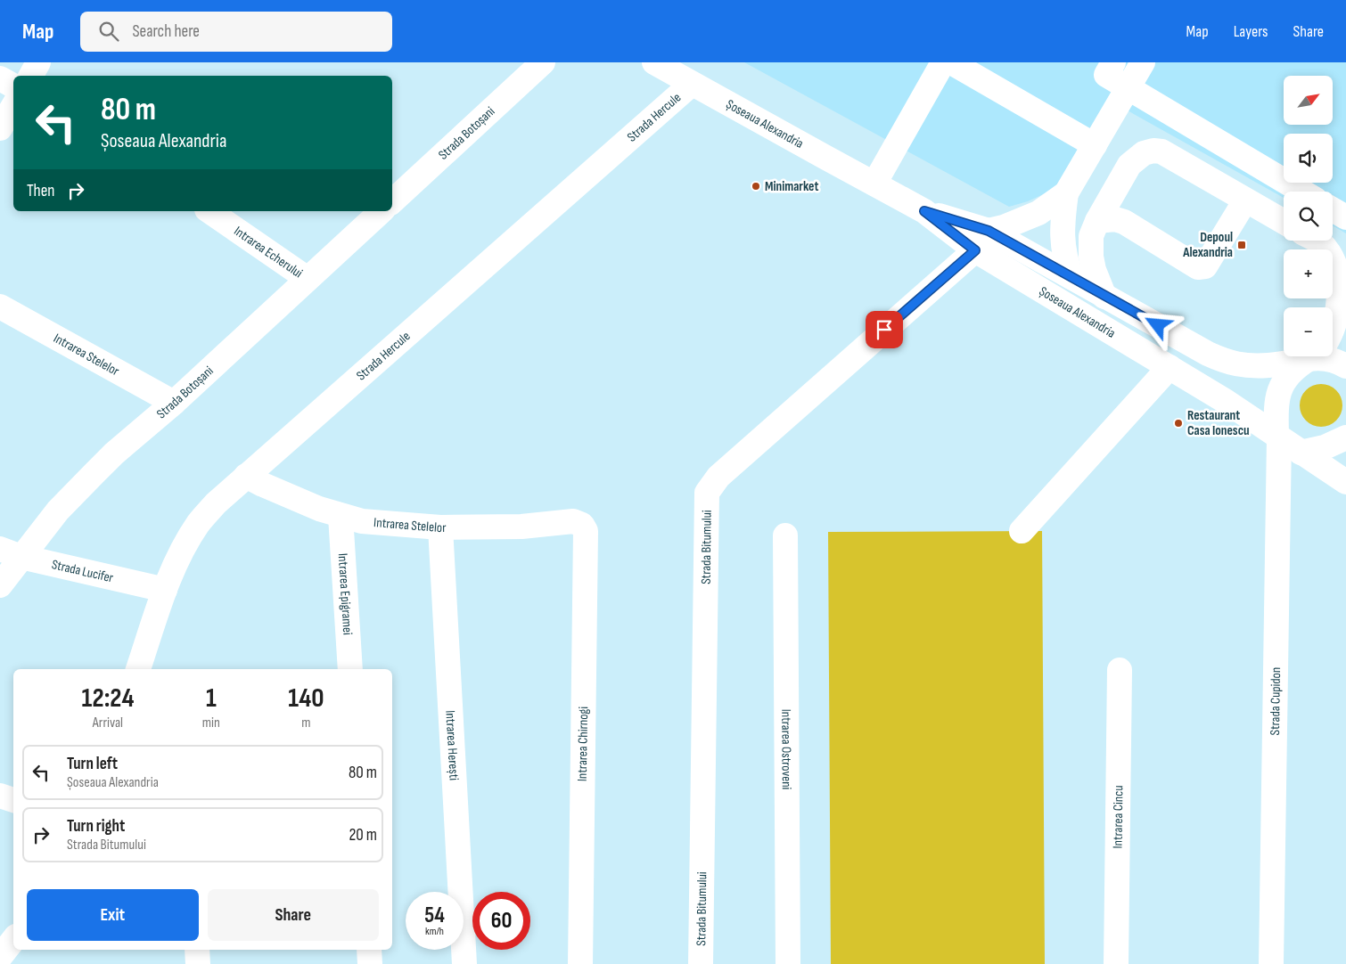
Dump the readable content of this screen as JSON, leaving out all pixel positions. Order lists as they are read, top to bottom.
{
  "streets": {
    "street": [
      "Strada Hercule",
      "Șoseaua Alexandria",
      "Strada Botoșani",
      "Intrarea Echerului",
      "Intrarea Stelelor",
      "Strada Bitumului",
      "Strada Lucifer",
      "Intrarea Epigramei",
      "Strada Cupidon",
      "Intrarea Chirnogi",
      "Intrarea Herești",
      "Intrarea Ostroveni",
      "Intrarea Cincu"
    ]
  },
  "crossings": [
    ["Strada Hercule", "Șoseaua Alexandria"],
    ["Strada Hercule", "Intrarea Stelelor"],
    ["Strada Hercule", "Strada Lucifer"],
    ["Șoseaua Alexandria", "Strada Bitumului"],
    ["Șoseaua Alexandria", "Strada Cupidon"],
    ["Strada Botoșani", "Intrarea Echerului"],
    ["Strada Botoșani", "Intrarea Stelelor"],
    ["Strada Botoșani", "Strada Lucifer"],
    ["Intrarea Stelelor", "Intrarea Epigramei"],
    ["Intrarea Stelelor", "Intrarea Chirnogi"],
    ["Intrarea Stelelor", "Intrarea Herești"]
  ],
  "places": {
    "other": ["Minimarket", "Restaurant Casa Ionescu"],
    "transit": ["Depoul Alexandria"]
  },
  "north": "top right",
  "page": {
    "header": "Map",
    "search": "Search here",
    "nav": ["Map", "Layers", "Share"],
    "map_buttons": ["+", "−"],
    "turn": ["80 m", "Șoseaua Alexandria"],
    "then": "Then",
    "eta": [
      "12:24",
      "Arrival",
      "1",
      "min",
      "140",
      "m"
    ],
    "list": [
      {
        "name": "Turn left",
        "note": "Șoseaua Alexandria",
        "value": "80 m"
      },
      {
        "name": "Turn right",
        "note": "Strada Bitumului",
        "value": "20 m"
      }
    ],
    "buttons": ["Exit", "Share"],
    "speed": "54 km/h",
    "limit": "60"
  }
}
